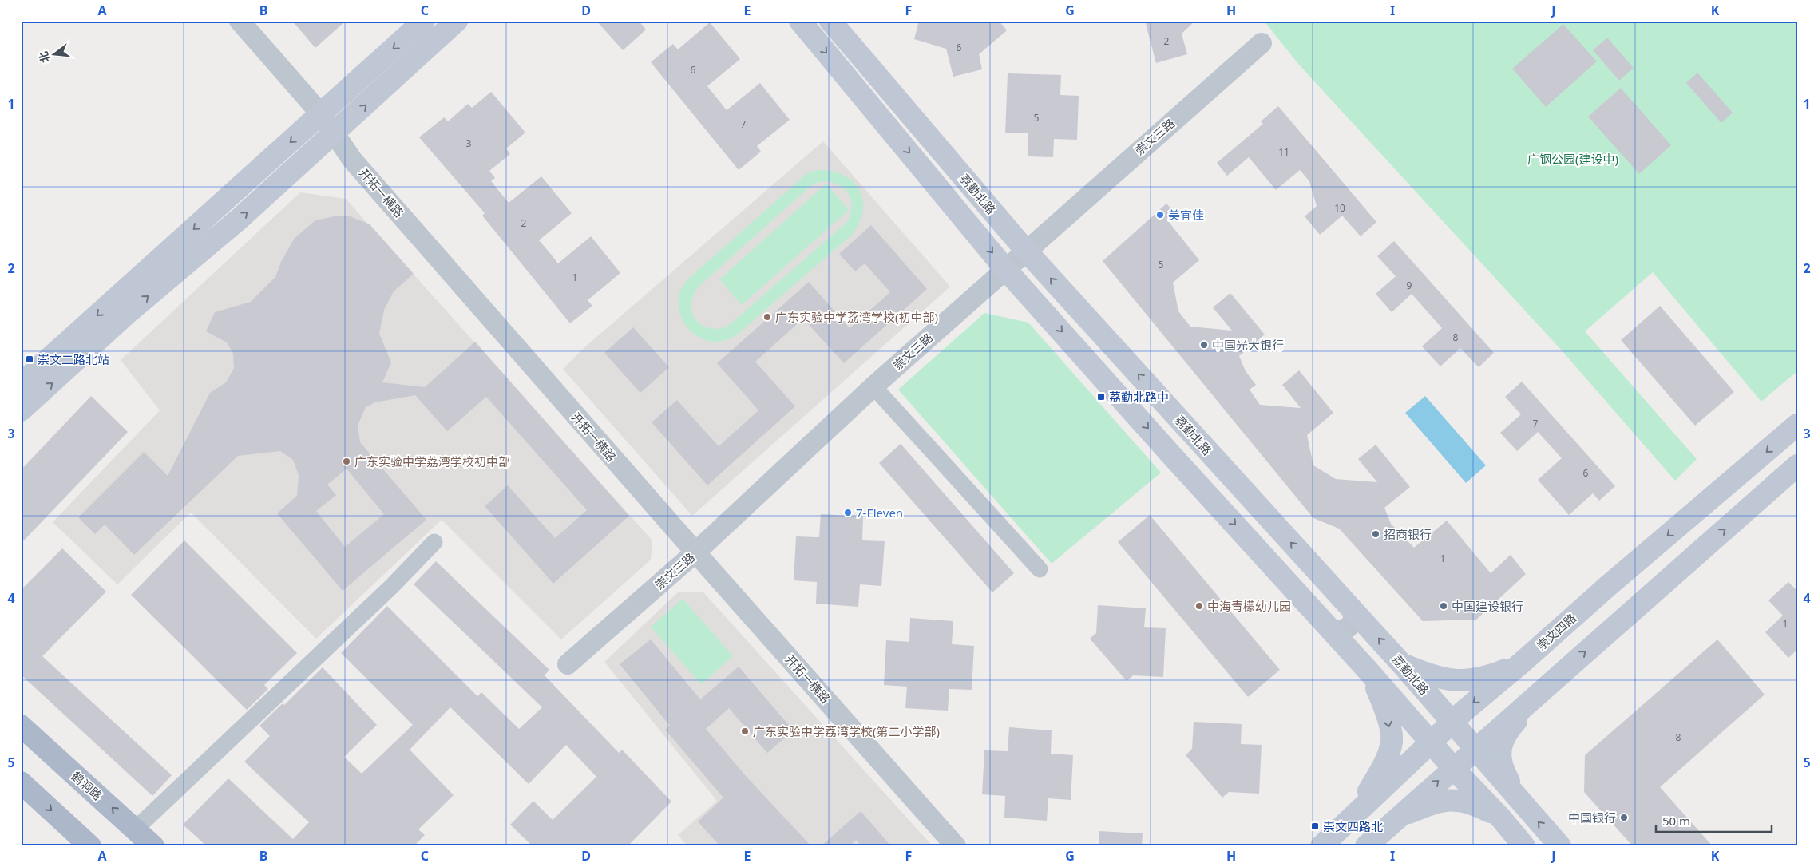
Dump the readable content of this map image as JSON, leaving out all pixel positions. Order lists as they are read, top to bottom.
{
  "streets": {
    "main road": ["荔勤北路", "崇文四路", "鹤洞路"],
    "street": ["崇文三路", "开拓一横路"]
  },
  "crossings": [
    ["崇文三路", "开拓一横路"],
    ["崇文三路", "荔勤北路"],
    ["荔勤北路", "崇文四路"]
  ],
  "parks": ["广钢公园(建设中)"],
  "places": {
    "other": [
      "美宜佳",
      "广东实验中学荔湾学校(初中部)",
      "中国光大银行",
      "广东实验中学荔湾学校初中部",
      "7-Eleven",
      "招商银行",
      "中海青檬幼儿园",
      "中国建设银行",
      "广东实验中学荔湾学校(第二小学部)",
      "中国银行"
    ],
    "transit": ["崇文二路北站", "荔勤北路中", "崇文四路北"]
  },
  "house_numbers": [
    "2",
    "6",
    "6",
    "5",
    "7",
    "3",
    "11",
    "10",
    "2",
    "5",
    "1",
    "9",
    "8",
    "7",
    "6",
    "1",
    "1",
    "8"
  ],
  "scale_bar": "50 m",
  "north": "left",
  "grid": {
    "columns": [
      "A",
      "B",
      "C",
      "D",
      "E",
      "F",
      "G",
      "H",
      "I",
      "J",
      "K"
    ],
    "rows": [
      "1",
      "2",
      "3",
      "4",
      "5"
    ]
  }
}
